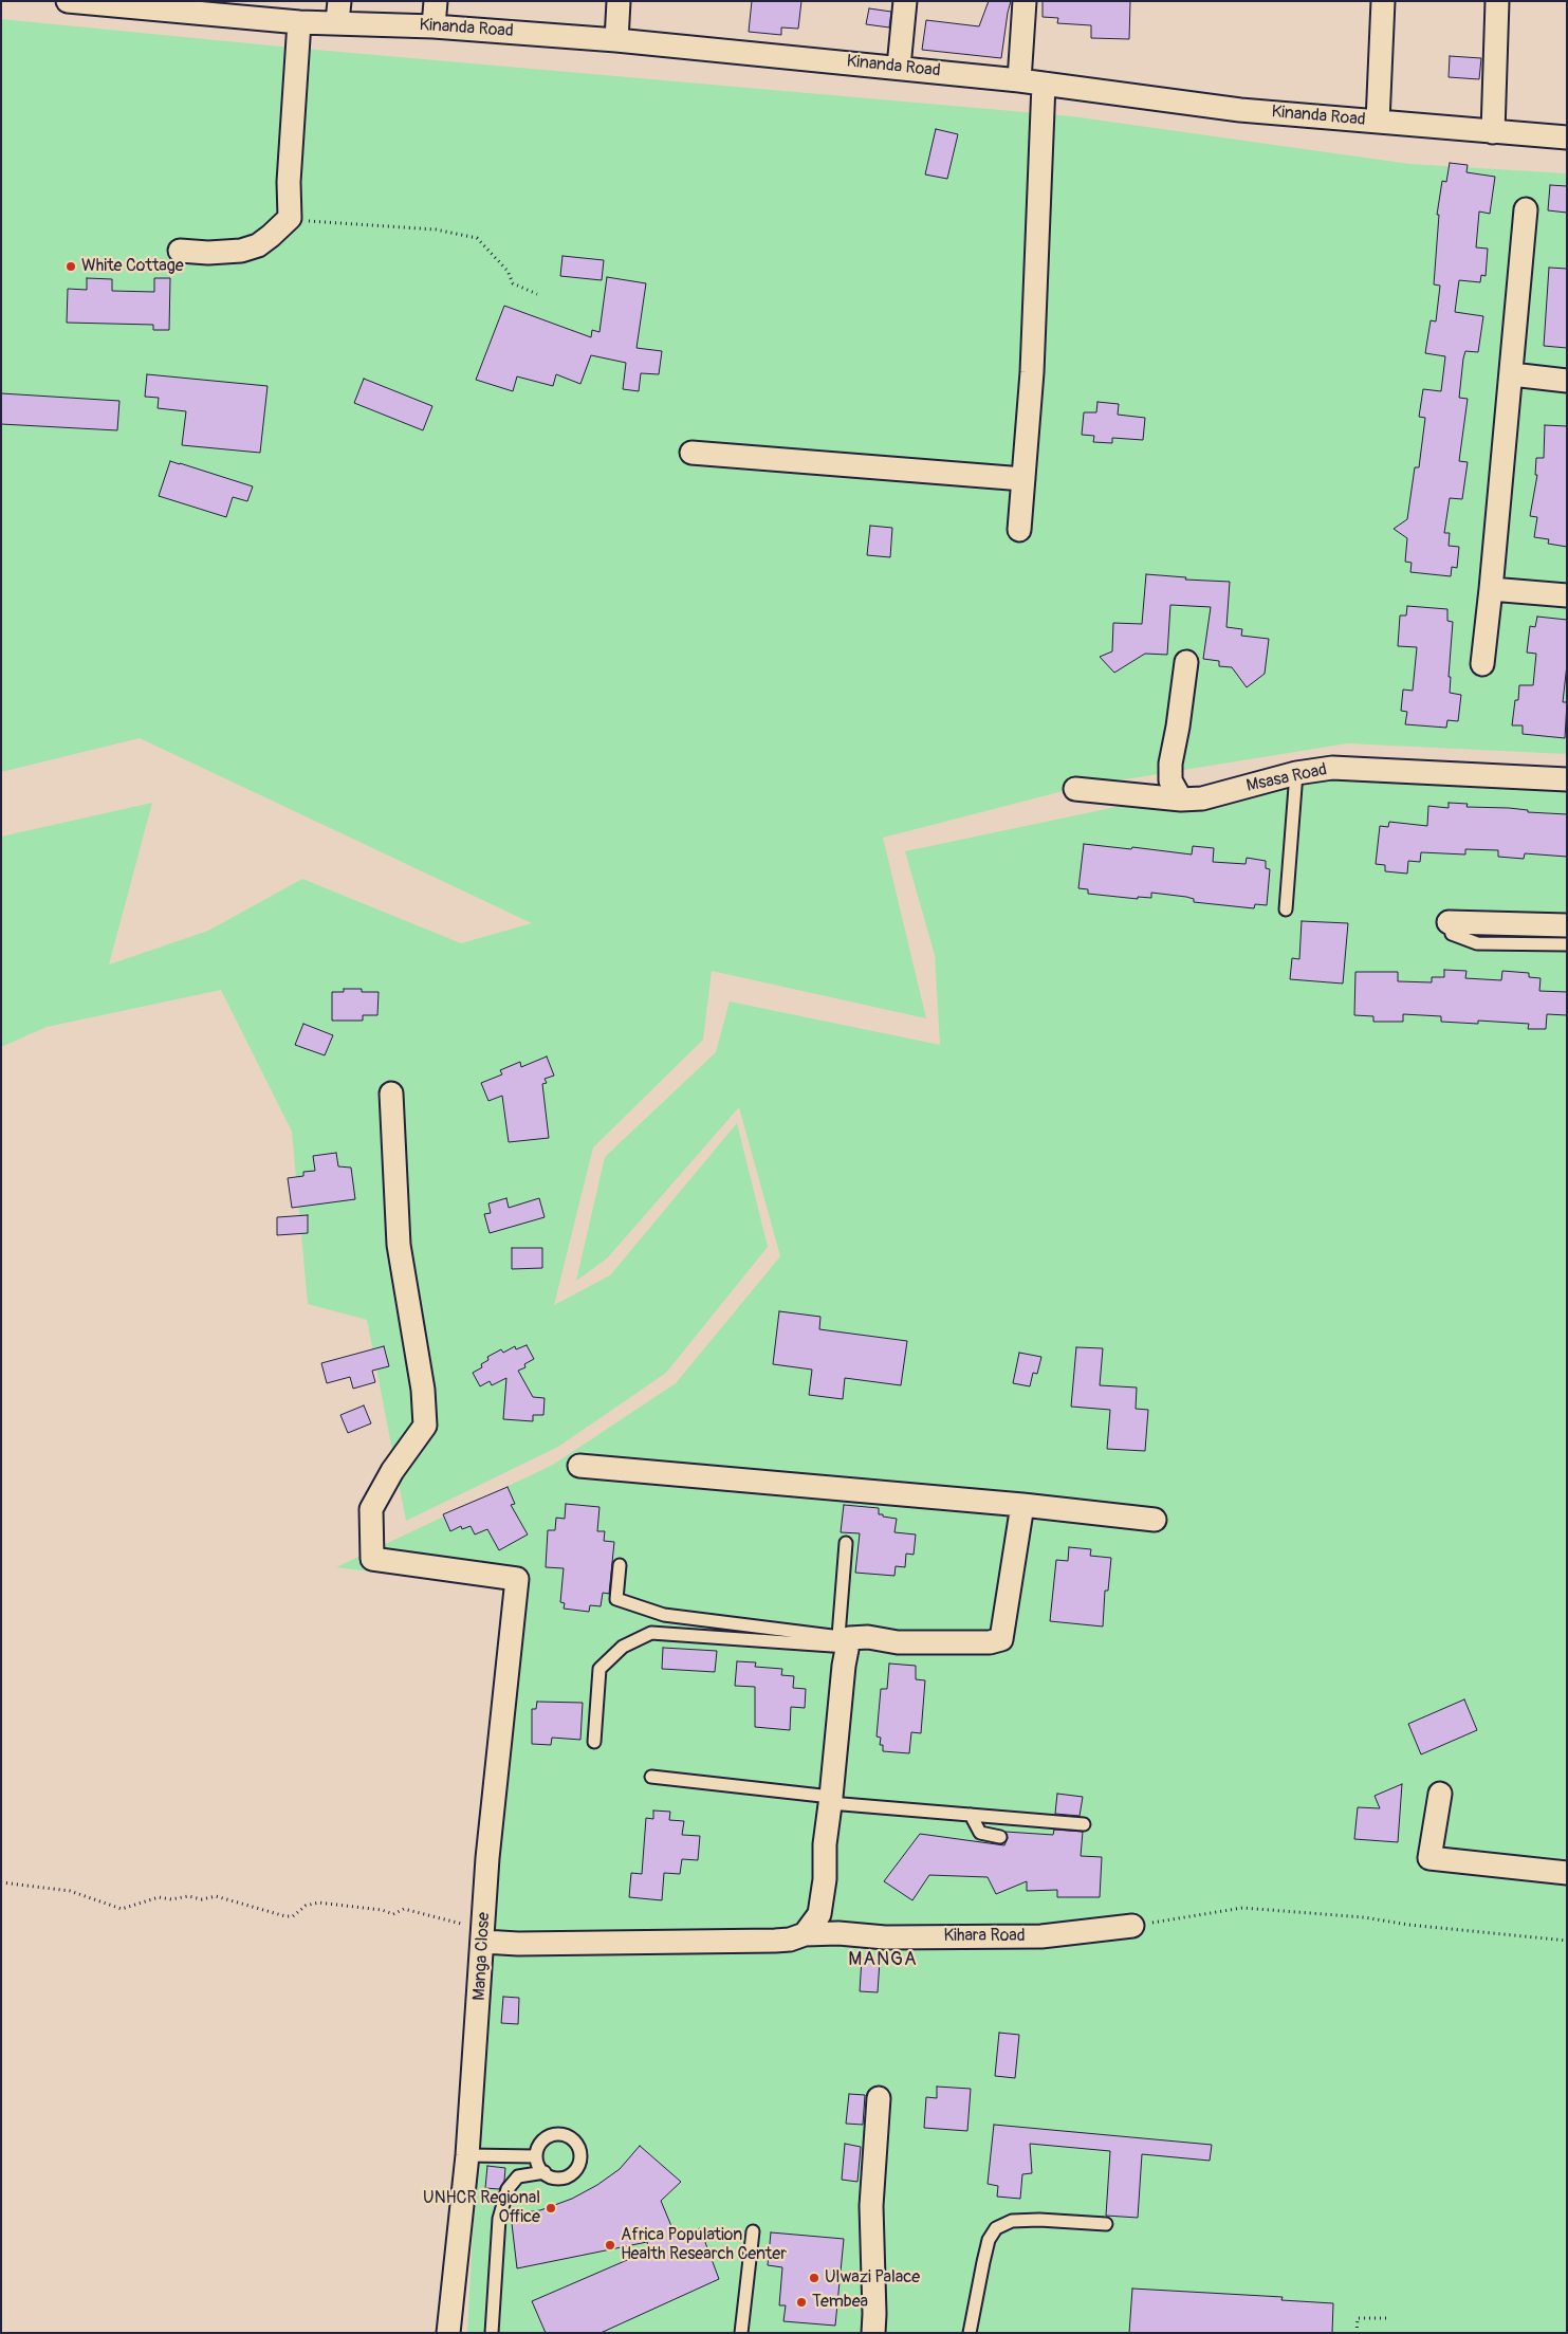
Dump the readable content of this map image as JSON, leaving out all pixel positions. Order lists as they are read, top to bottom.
{
  "streets": {
    "street": [
      "Kinanda Road",
      "Msasa Road",
      "Kihara Road",
      "Manga Close"
    ]
  },
  "crossings": [
    ["Kihara Road", "Manga Close"]
  ],
  "districts": ["MANGA"],
  "places": [
    "White Cottage",
    "UNHCR Regional Office",
    "Africa Population Health Research Center",
    "Ulwazi Palace",
    "Tembea"
  ]
}
